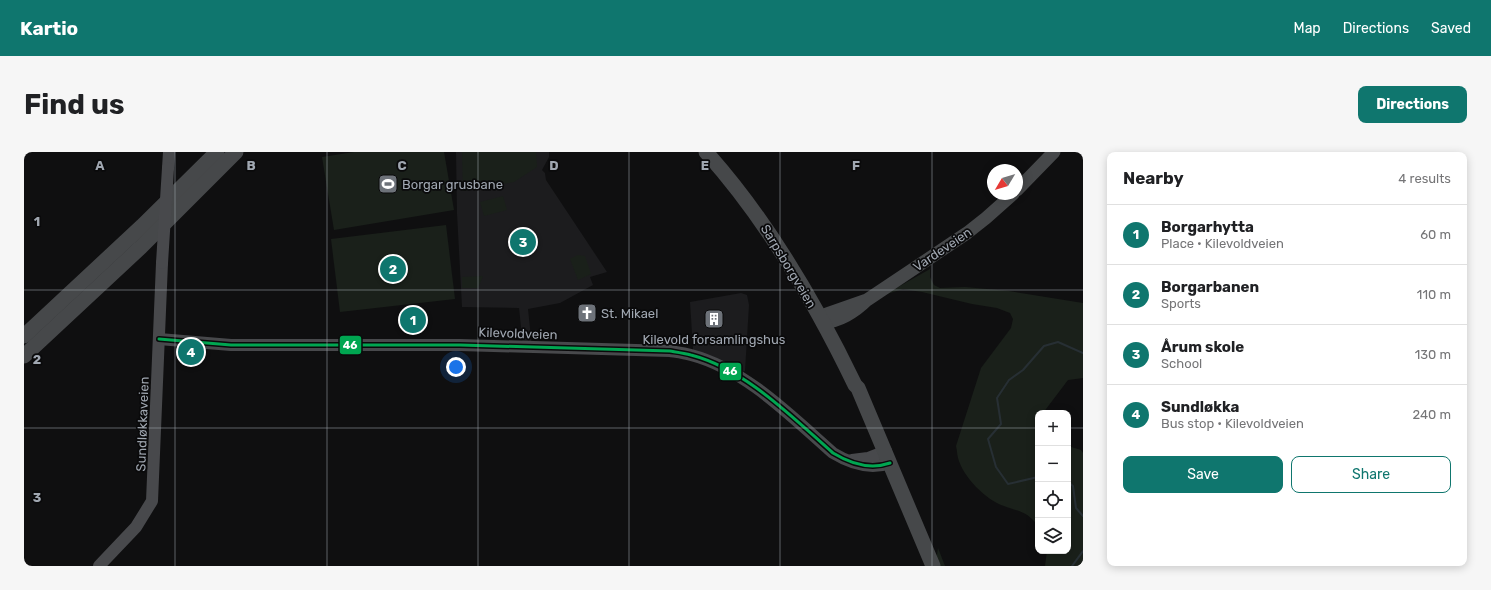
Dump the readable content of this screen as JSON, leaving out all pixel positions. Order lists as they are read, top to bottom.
{
  "streets": {
    "highway": ["Sarpsborgveien"],
    "main road": ["Vardeveien"],
    "street": ["Kilevoldveien", "Sundløkkaveien"]
  },
  "crossings": [
    ["Vardeveien", "Sarpsborgveien"],
    ["Sarpsborgveien", "Kilevoldveien"],
    ["Kilevoldveien", "Sundløkkaveien"]
  ],
  "places": {
    "sports": ["Borgar grusbane"],
    "church": ["St. Mikael"],
    "building": ["Kilevold forsamlingshus"]
  },
  "lines": ["transit line 46"],
  "north": "bottom left",
  "page": {
    "header": "Kartio",
    "nav": ["Map", "Directions", "Saved"],
    "buttons": [
      "Directions",
      ["Save", "Share"]
    ],
    "title": "Find us",
    "heading": ["Nearby", "4 results"],
    "list": [
      {
        "mark": "1",
        "name": "Borgarhytta",
        "note": "Place · Kilevoldveien",
        "value": "60 m"
      },
      {
        "mark": "2",
        "name": "Borgarbanen",
        "note": "Sports",
        "value": "110 m"
      },
      {
        "mark": "3",
        "name": "Årum skole",
        "note": "School",
        "value": "130 m"
      },
      {
        "mark": "4",
        "name": "Sundløkka",
        "note": "Bus stop · Kilevoldveien",
        "value": "240 m"
      }
    ],
    "pins": [
      "3",
      "2",
      "1",
      "4"
    ],
    "map_buttons": ["+", "−"]
  },
  "grid": {
    "columns": [
      "A",
      "B",
      "C",
      "D",
      "E",
      "F"
    ],
    "rows": ["1", "2", "3"]
  }
}
